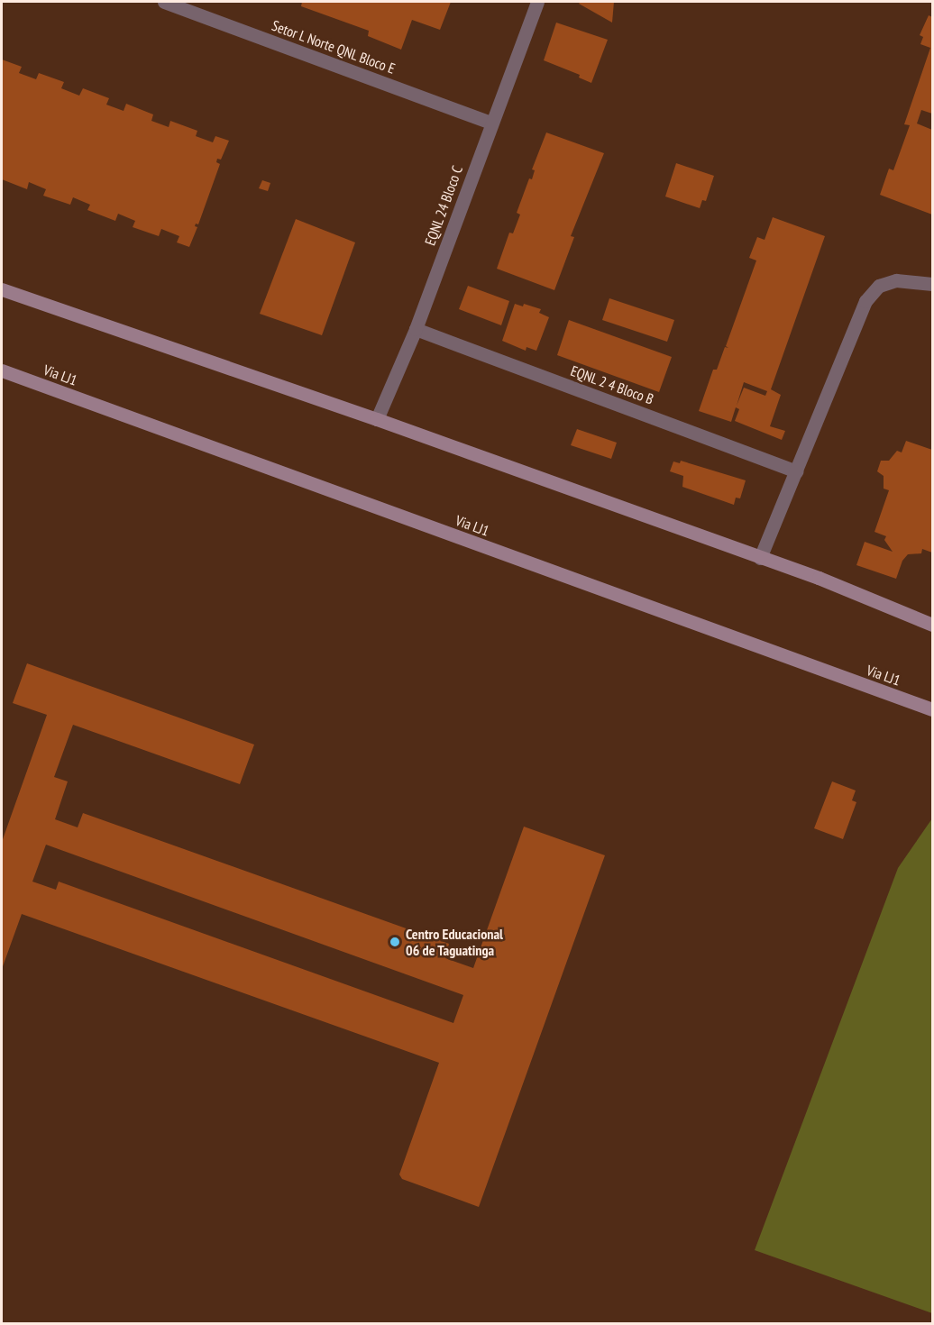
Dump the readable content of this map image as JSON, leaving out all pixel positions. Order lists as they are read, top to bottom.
{
  "streets": {
    "main road": ["Via LJ1"],
    "street": ["Setor L Norte QNL Bloco E", "EQNL 24 Bloco C", "EQNL 2 4 Bloco B"]
  },
  "crossings": [
    ["Setor L Norte QNL Bloco E", "EQNL 24 Bloco C"],
    ["EQNL 24 Bloco C", "EQNL 2 4 Bloco B"]
  ],
  "places": ["Centro Educacional 06 de Taguatinga"]
}
